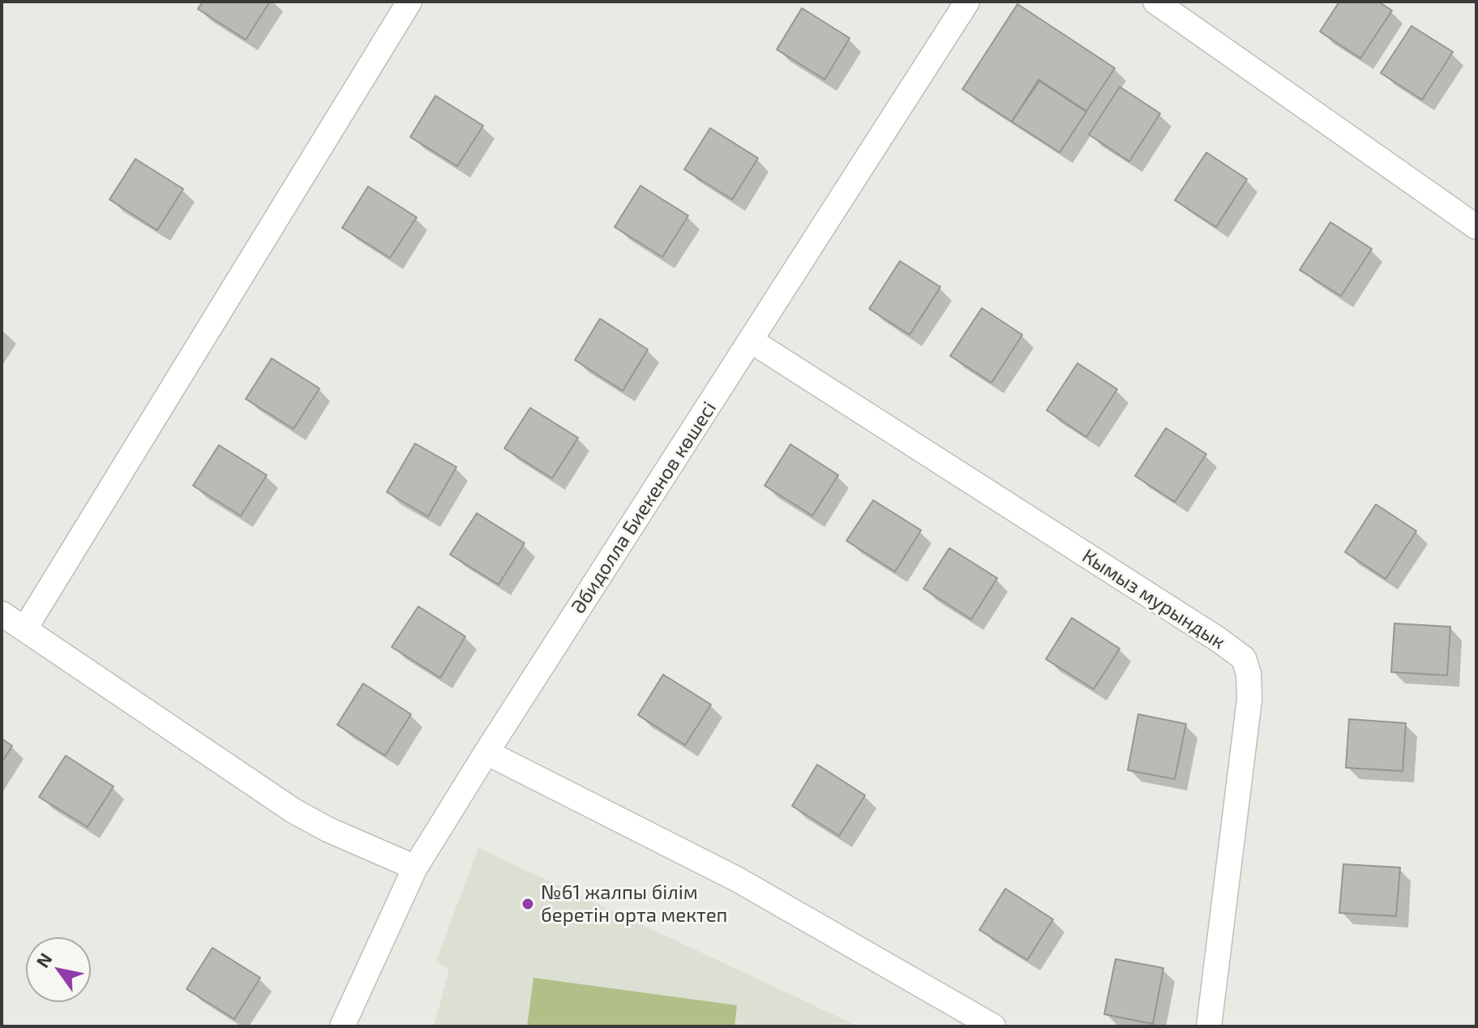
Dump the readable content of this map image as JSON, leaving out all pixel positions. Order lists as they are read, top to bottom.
{
  "streets": {
    "street": ["Әбидолла Биекенов көшесі", "Кымыз мурындык"]
  },
  "crossings": [
    ["Әбидолла Биекенов көшесі", "Кымыз мурындык"]
  ],
  "places": ["№61 жалпы білім беретін орта мектеп"],
  "north": "top left"
}
